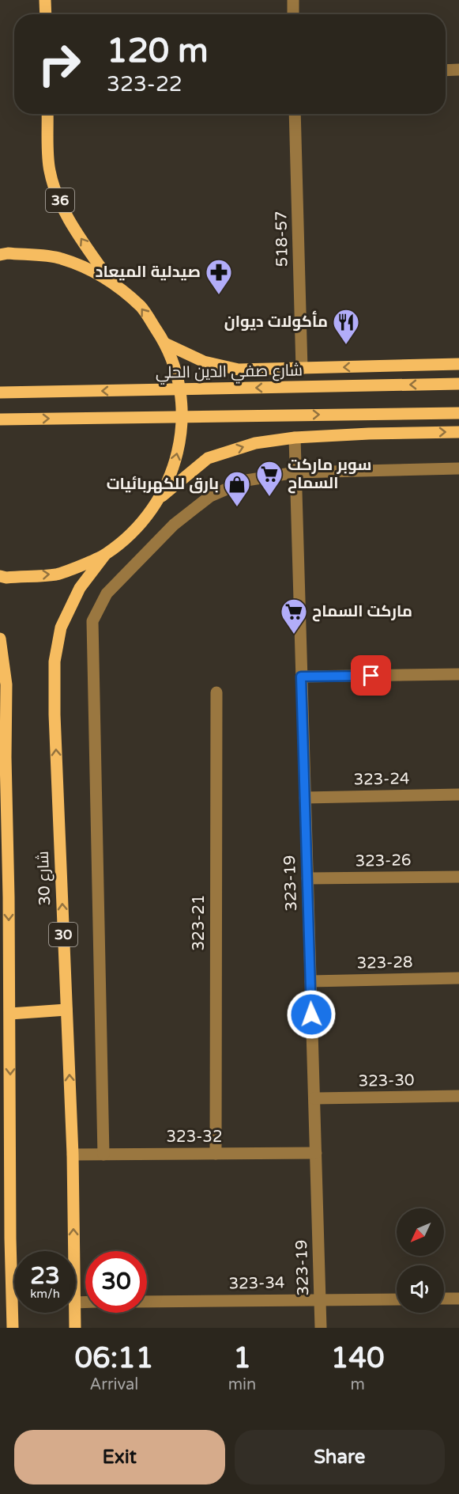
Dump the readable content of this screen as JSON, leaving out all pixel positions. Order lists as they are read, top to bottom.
{
  "streets": {
    "main road": [
      "36",
      "شارع صفي الدين الحلي",
      "شارع 30",
      "30"
    ],
    "street": [
      "518-57",
      "323-24",
      "323-26",
      "323-19",
      "323-21",
      "323-28",
      "323-30",
      "323-32",
      "323-34"
    ]
  },
  "crossings": [
    ["323-24", "323-19"],
    ["323-26", "323-19"],
    ["شارع 30", "323-32"],
    ["323-19", "323-28"],
    ["323-19", "323-30"],
    ["323-19", "323-32"],
    ["323-19", "323-34"],
    ["323-21", "323-32"]
  ],
  "places": {
    "pharmacy": ["صيدلية الميعاد"],
    "restaurant": ["مأكولات ديوان"],
    "supermarket": ["سوبر ماركت السماح", "ماركت السماح"],
    "shop": ["بارق للكهربائيات"]
  },
  "north": "bottom left",
  "page": {
    "turn": ["120 m", "323-22"],
    "speed": "23 km/h",
    "limit": "30",
    "eta": [
      "06:11",
      "Arrival",
      "1",
      "min",
      "140",
      "m"
    ],
    "buttons": ["Exit", "Share"]
  }
}
